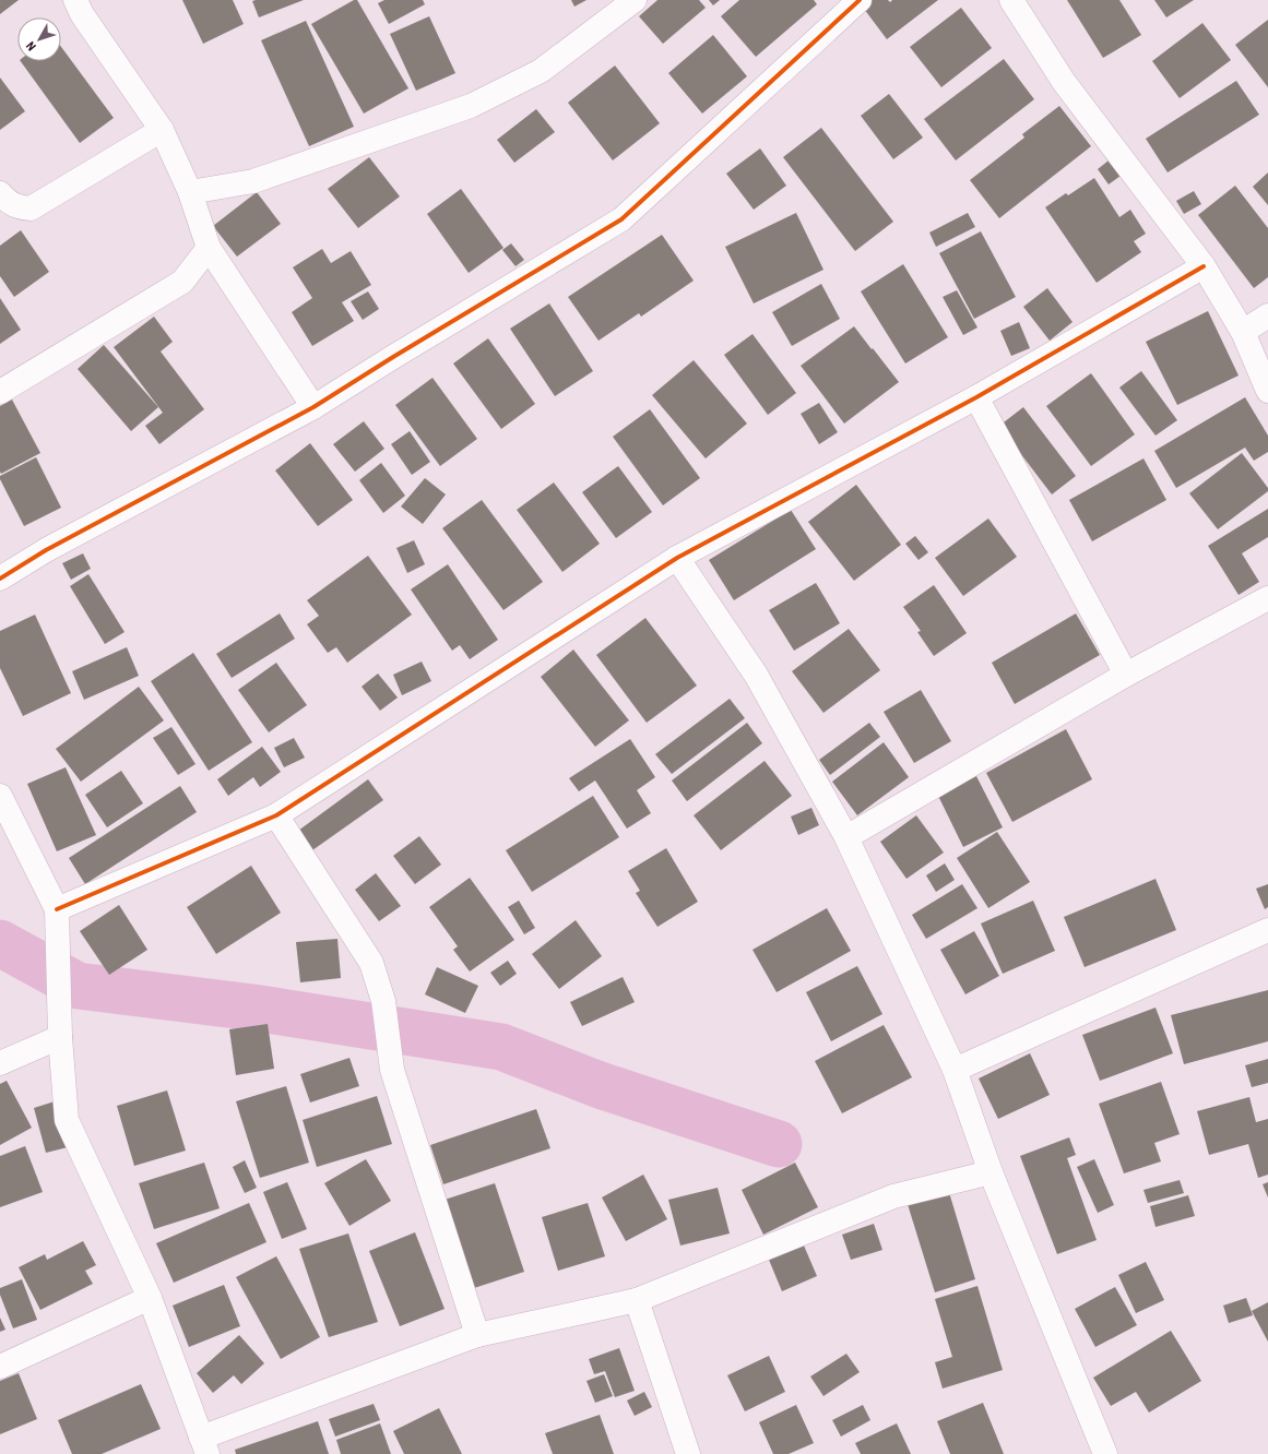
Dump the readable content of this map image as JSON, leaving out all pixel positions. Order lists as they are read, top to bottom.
{
  "north": "bottom left"
}
